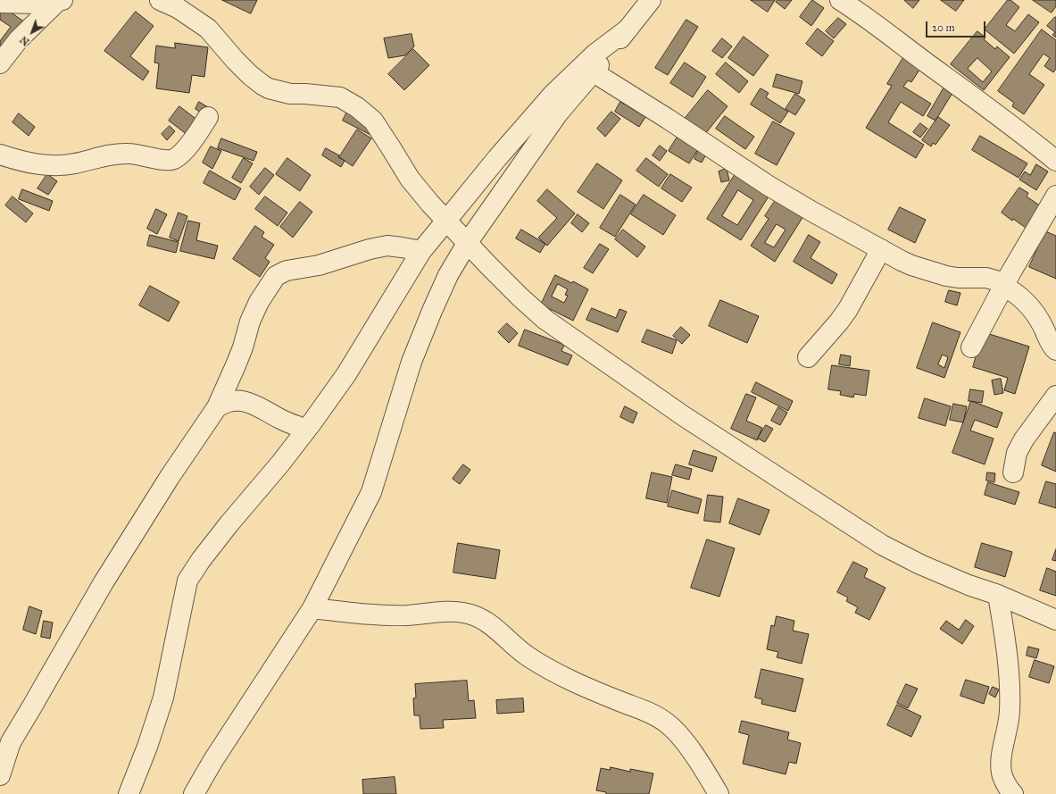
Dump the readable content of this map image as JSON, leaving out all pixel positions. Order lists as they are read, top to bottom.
{
  "scale_bar": "20 m",
  "north": "bottom left"
}
